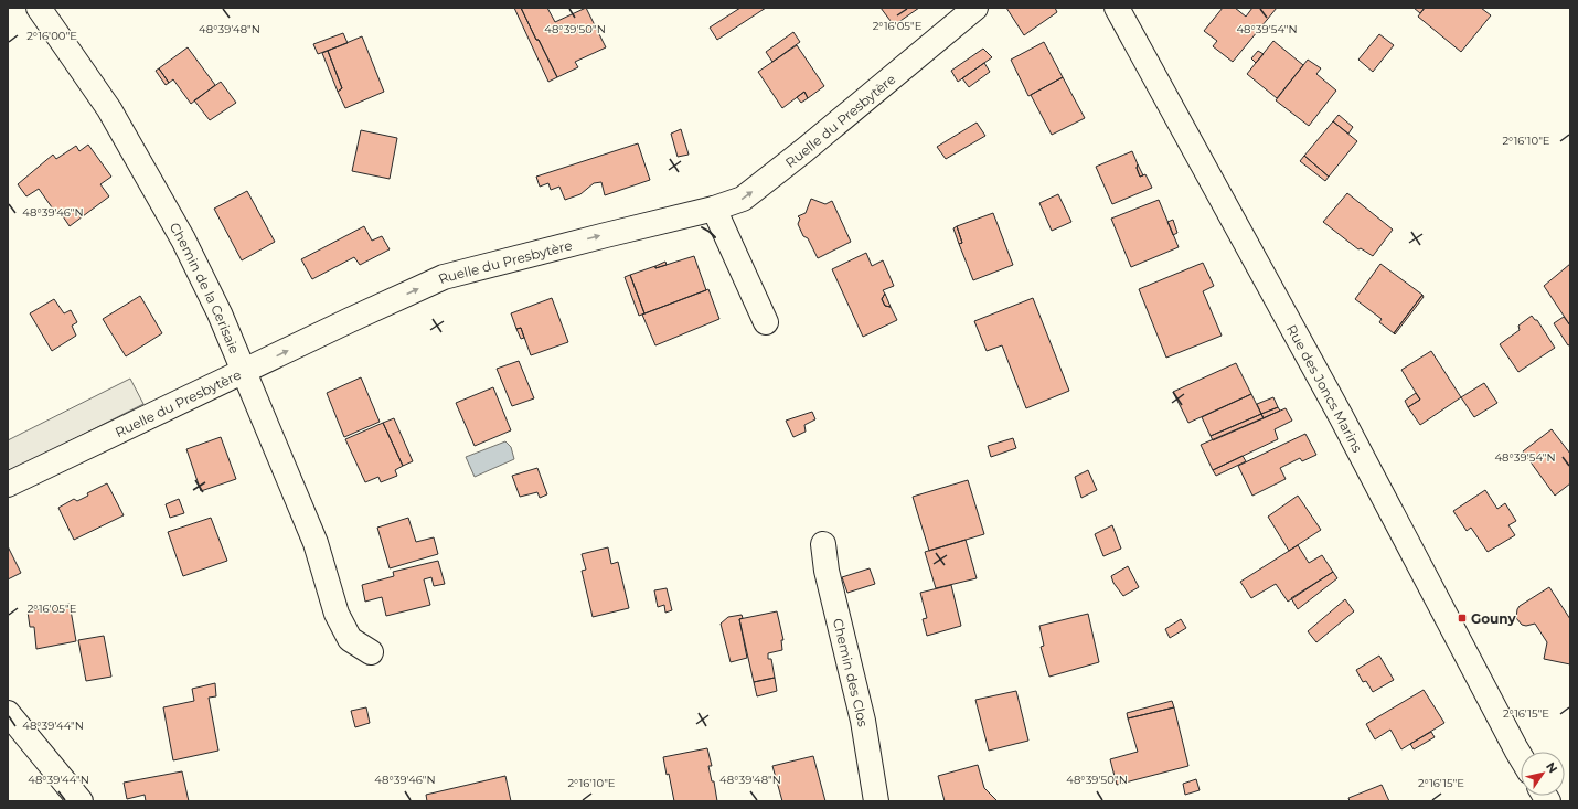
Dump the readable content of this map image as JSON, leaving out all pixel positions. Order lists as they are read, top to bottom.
{
  "streets": {
    "street": [
      "Ruelle du Presbytère",
      "Chemin de la Cerisaie",
      "Rue des Joncs Marins",
      "Chemin des Clos"
    ]
  },
  "crossings": [
    ["Ruelle du Presbytère", "Chemin de la Cerisaie"]
  ],
  "one_way": ["Ruelle du Presbytère"],
  "places": {
    "transit": ["Gouny"]
  },
  "north": "top right",
  "coordinates": [
    "2°16'05\"E",
    "48°39'48\"N",
    "48°39'50\"N",
    "48°39'54\"N",
    "2°16'00\"E",
    "2°16'10\"E",
    "48°39'46\"N",
    "2°16'15\"E",
    "48°39'44\"N"
  ]
}
